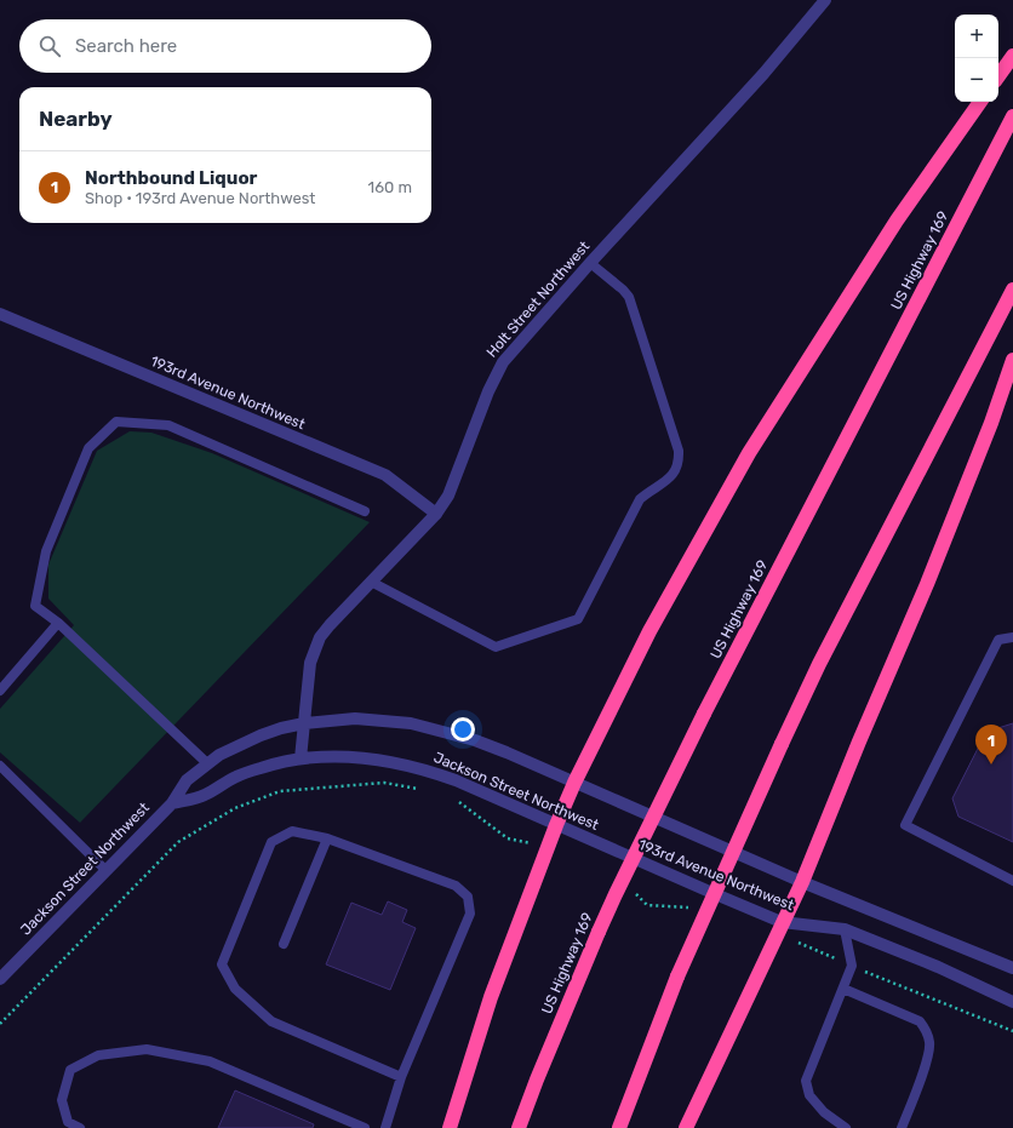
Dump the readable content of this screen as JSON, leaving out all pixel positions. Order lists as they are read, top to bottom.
{
  "streets": {
    "highway": ["US Highway 169"],
    "street": ["Holt Street Northwest", "193rd Avenue Northwest", "Jackson Street Northwest"]
  },
  "crossings": [
    ["Holt Street Northwest", "193rd Avenue Northwest"],
    ["Holt Street Northwest", "Jackson Street Northwest"],
    ["193rd Avenue Northwest", "Jackson Street Northwest"]
  ],
  "page": {
    "map_buttons": ["+", "−"],
    "search": "Search here",
    "heading": "Nearby",
    "list": [
      {
        "mark": "1",
        "name": "Northbound Liquor",
        "note": "Shop · 193rd Avenue Northwest",
        "value": "160 m"
      }
    ],
    "pins": "1"
  }
}
